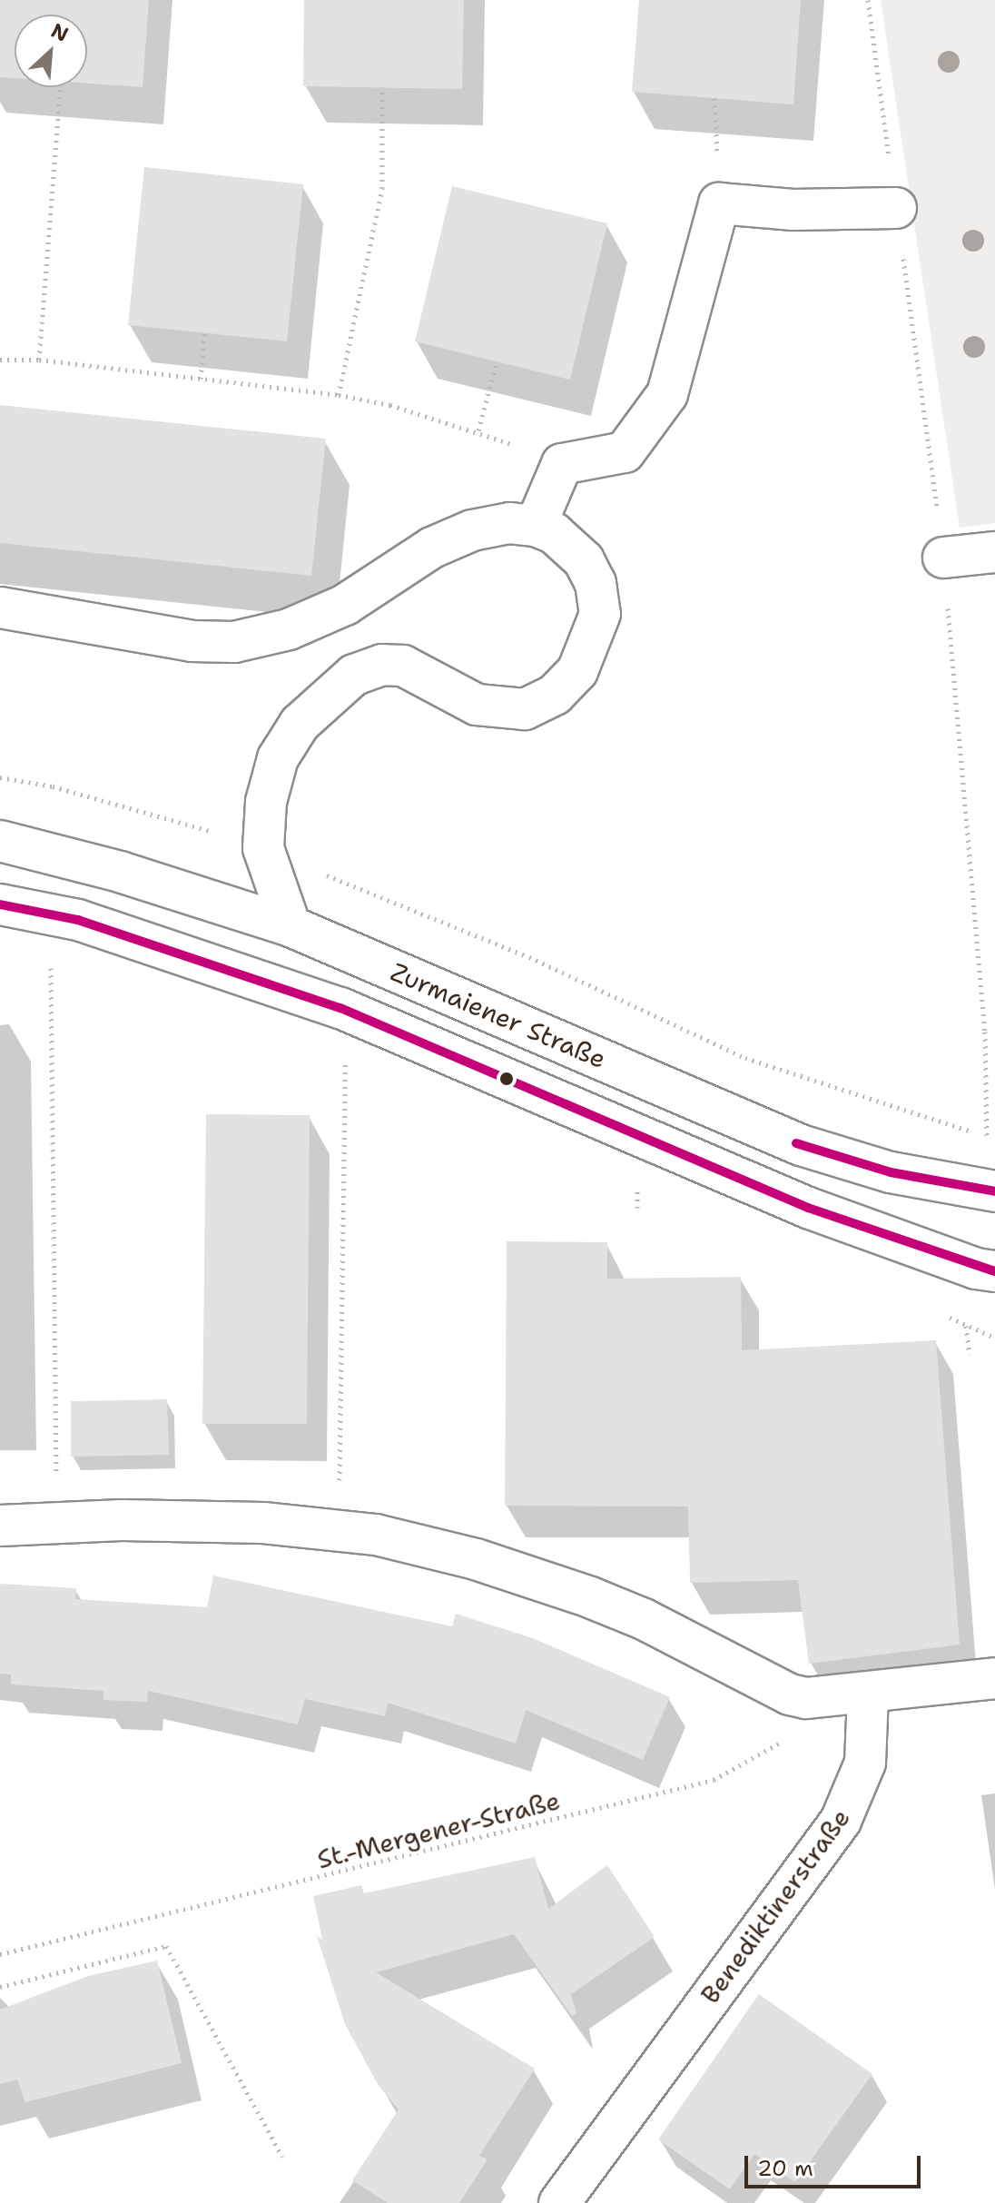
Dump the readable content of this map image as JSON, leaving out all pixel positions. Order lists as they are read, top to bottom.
{
  "streets": {
    "street": ["Zurmaiener Straße", "Benediktinerstraße"],
    "path": ["St.-Mergener-Straße"]
  },
  "scale_bar": "20 m",
  "north": "top right"
}
